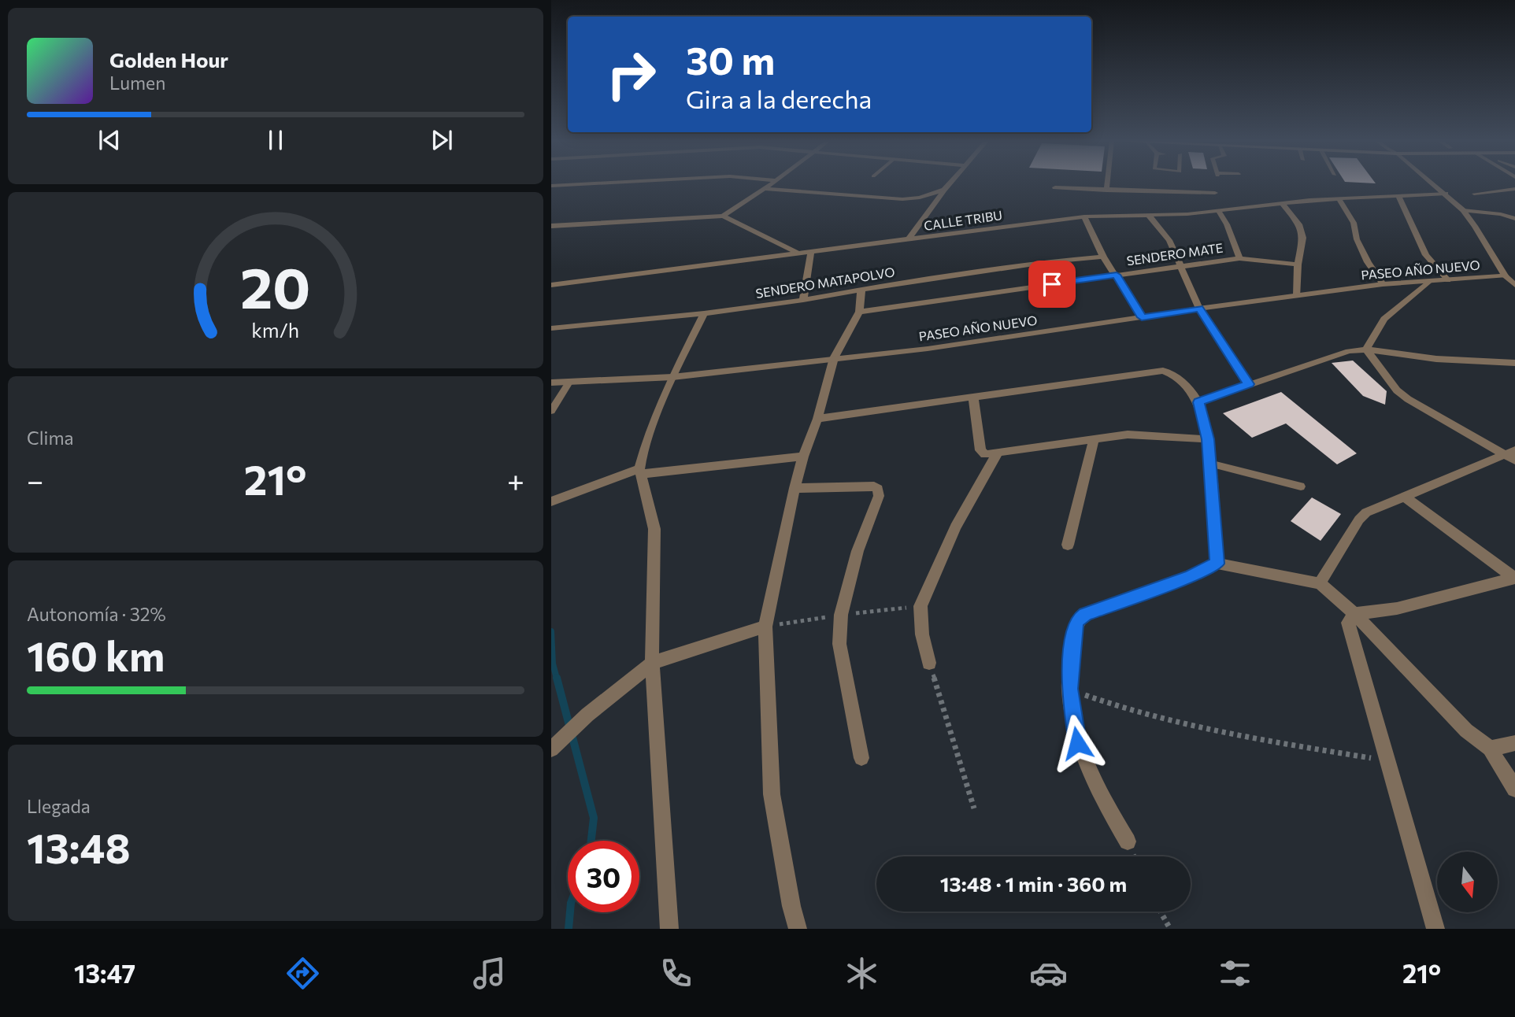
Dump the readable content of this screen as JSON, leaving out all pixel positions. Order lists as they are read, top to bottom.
{
  "streets": {
    "street": [
      "CALLE TRIBU",
      "SENDERO MATE",
      "PASEO AÑO NUEVO",
      "SENDERO MATAPOLVO"
    ]
  },
  "north": "bottom",
  "page": {
    "turn": ["30 m", "Gira a la derecha"],
    "song": ["Golden Hour", "Lumen"],
    "tile": [
      "Clima",
      ["Autonomía · 32%", "160 km"],
      ["Llegada", "13:48"]
    ],
    "heat": ["−", "21°", "+"],
    "limit": "30",
    "trip": "13:48 · 1 min · 360 m",
    "tabs": ["13:47", "21°"],
    "gauge": ["20", "km/h"]
  }
}
